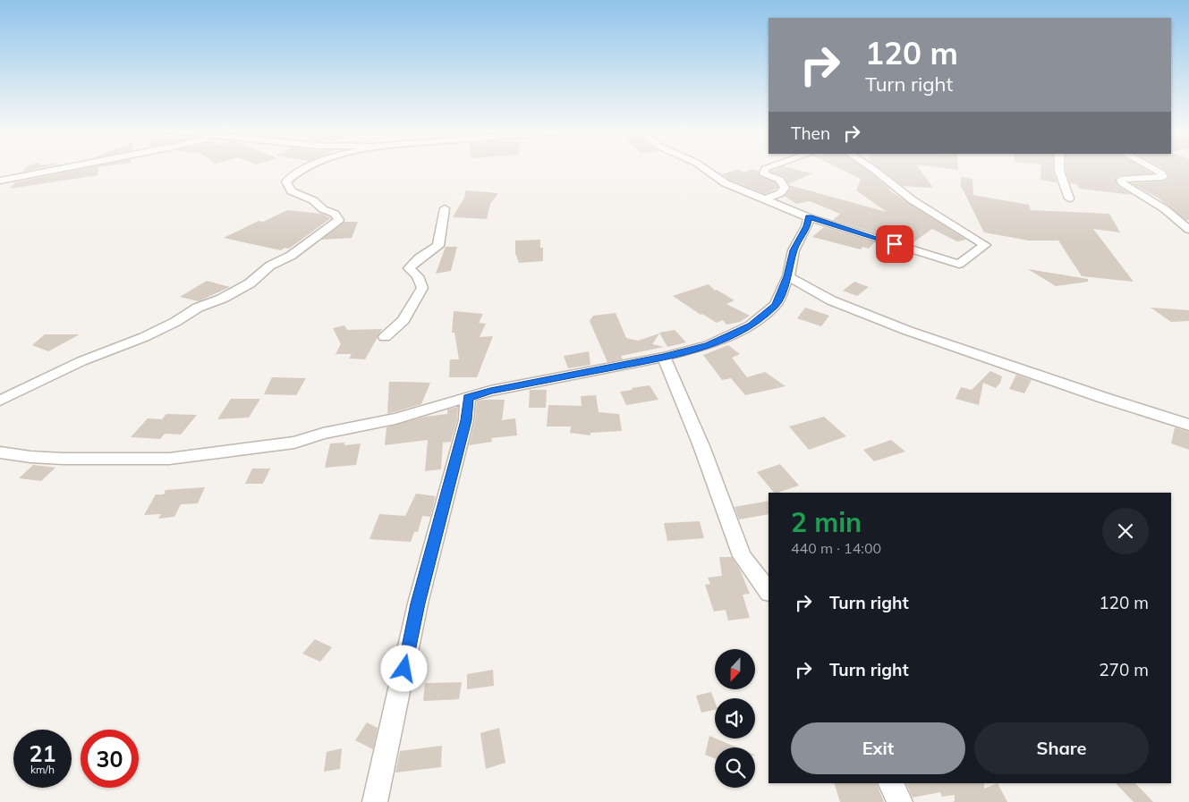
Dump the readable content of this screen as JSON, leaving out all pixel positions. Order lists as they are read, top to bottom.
{
  "north": "bottom",
  "page": {
    "turn": ["120 m", "Turn right"],
    "then": "Then",
    "heading": ["2 min", "440 m · 14:00"],
    "list": [
      {
        "name": "Turn right",
        "value": "120 m"
      },
      {
        "name": "Turn right",
        "value": "270 m"
      }
    ],
    "buttons": ["Exit", "Share"],
    "speed": "21 km/h",
    "limit": "30"
  }
}
